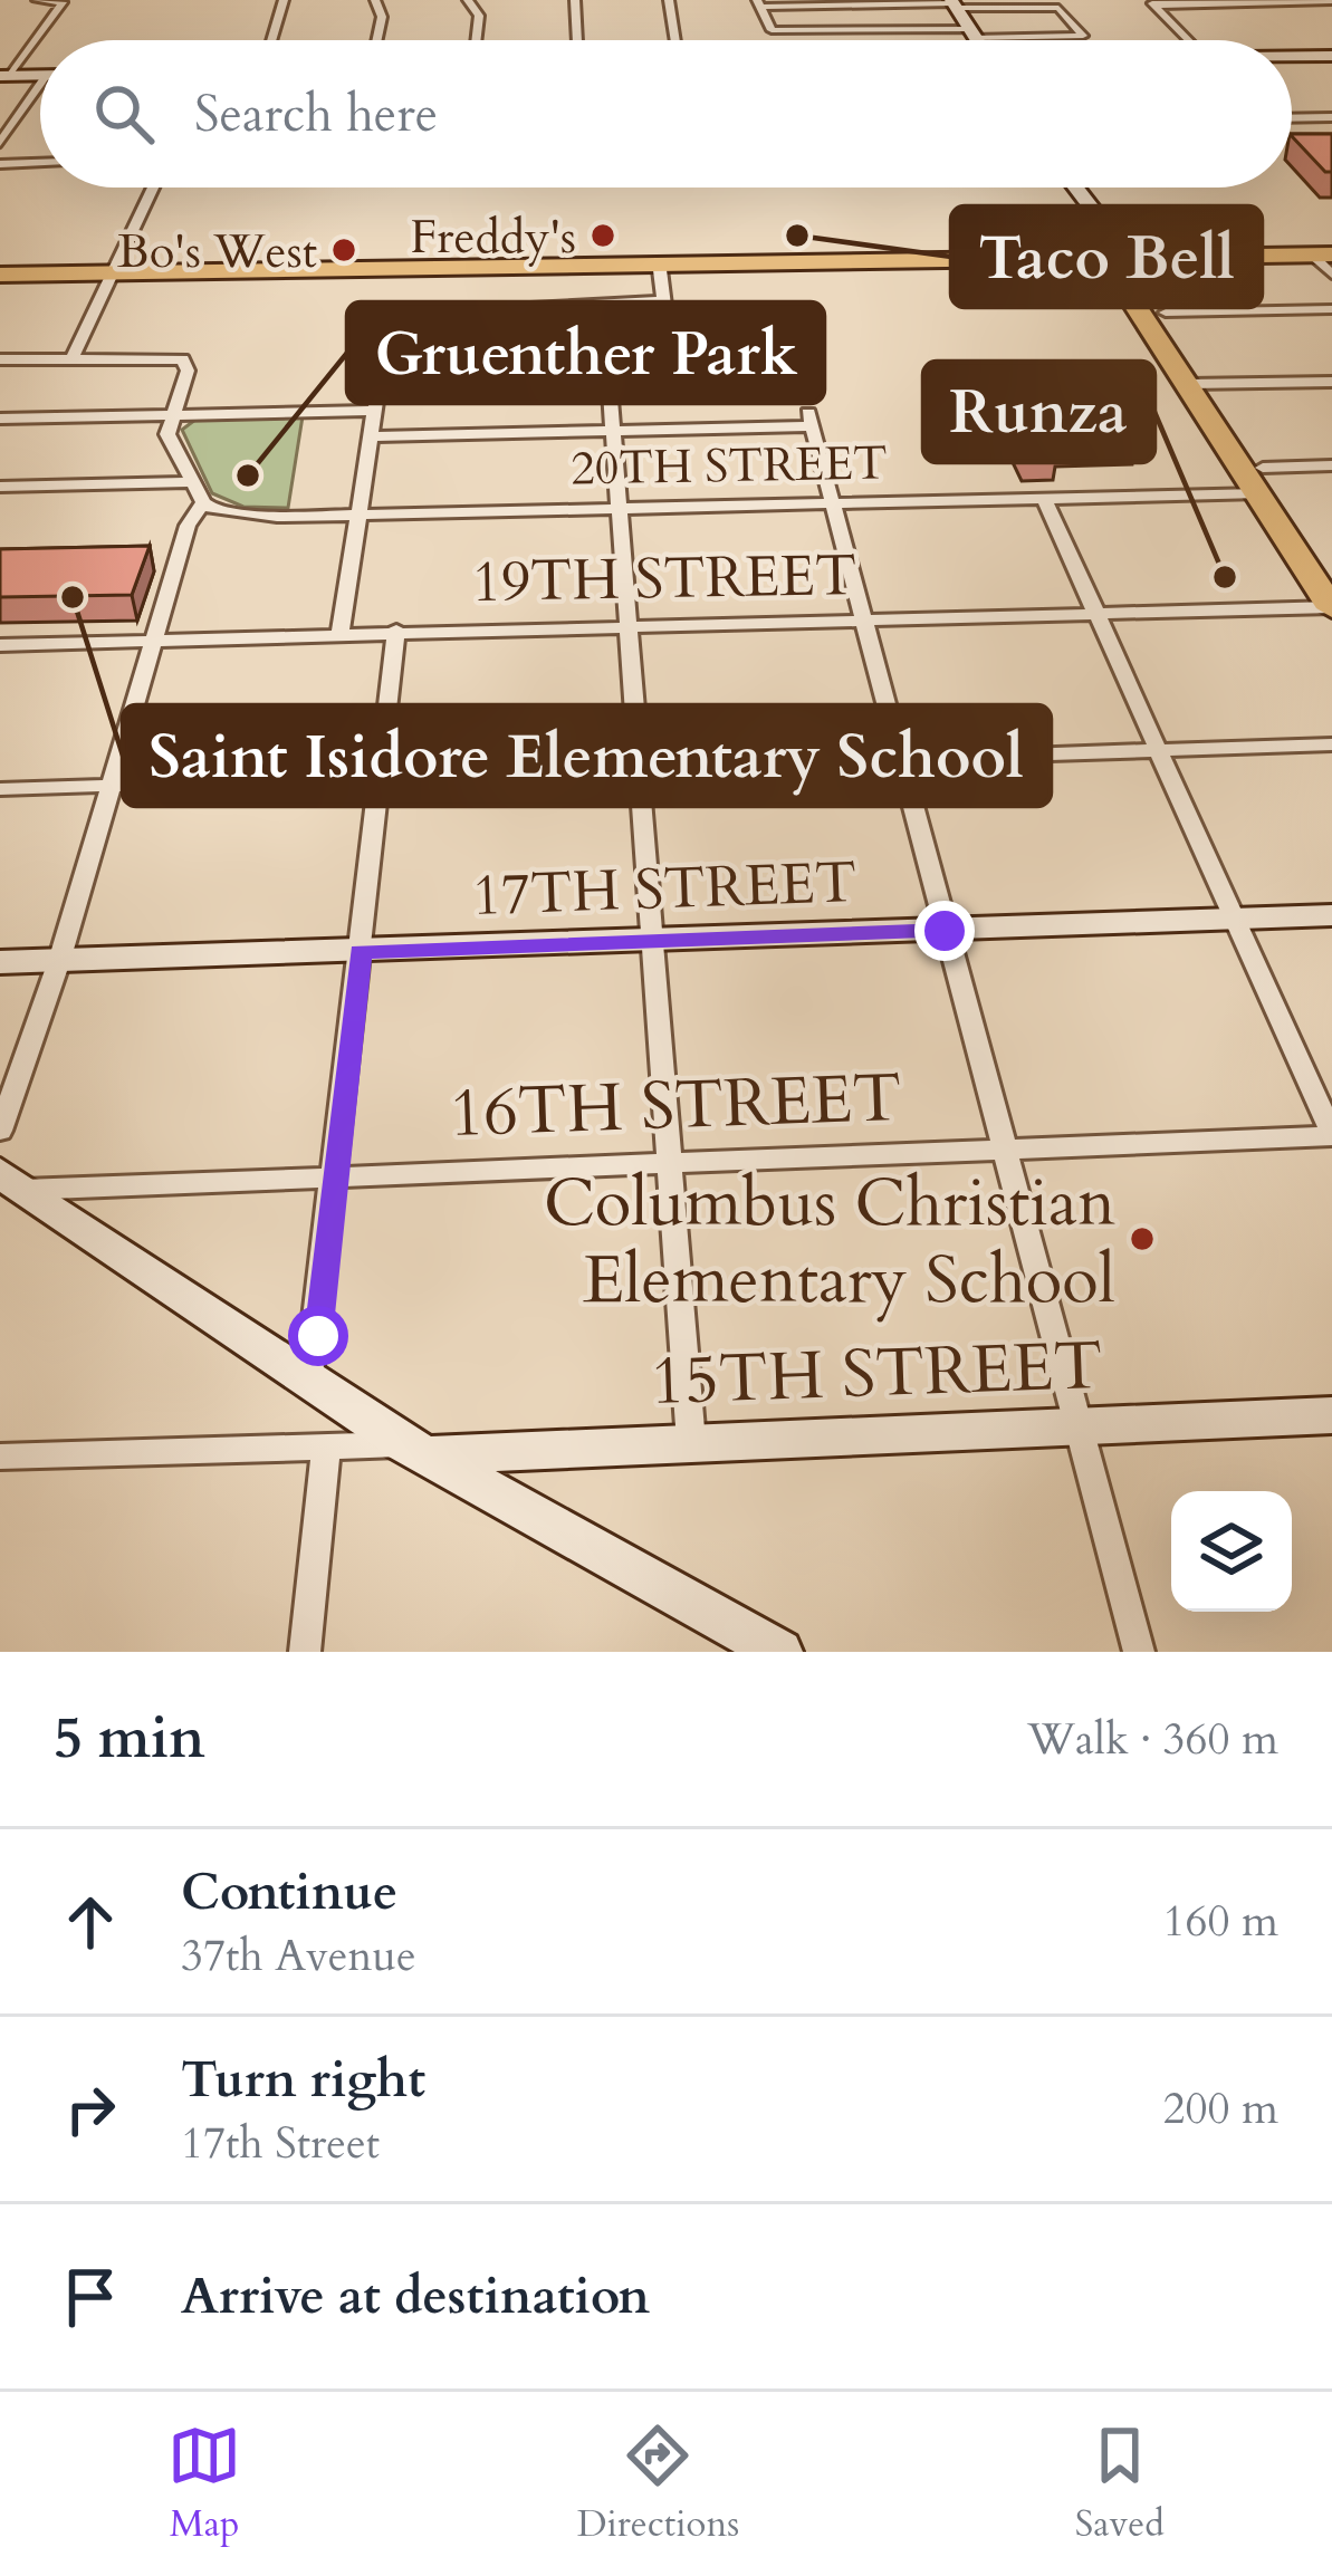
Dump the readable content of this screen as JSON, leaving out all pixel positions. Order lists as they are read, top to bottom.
{
  "streets": {
    "street": [
      "20TH STREET",
      "19TH STREET",
      "17TH STREET",
      "16TH STREET",
      "15TH STREET"
    ]
  },
  "places": [
    "Freddy's",
    "Taco Bell",
    "Bo's West",
    "Gruenther Park",
    "Runza",
    "Saint Isidore Elementary School",
    "Columbus Christian Elementary School"
  ],
  "page": {
    "search": "Search here",
    "heading": ["5 min", "Walk · 360 m"],
    "list": [
      ["Continue", "37th Avenue", "160 m"],
      ["Turn right", "17th Street", "200 m"],
      "Arrive at destination"
    ],
    "nav": ["Map", "Directions", "Saved"]
  }
}
